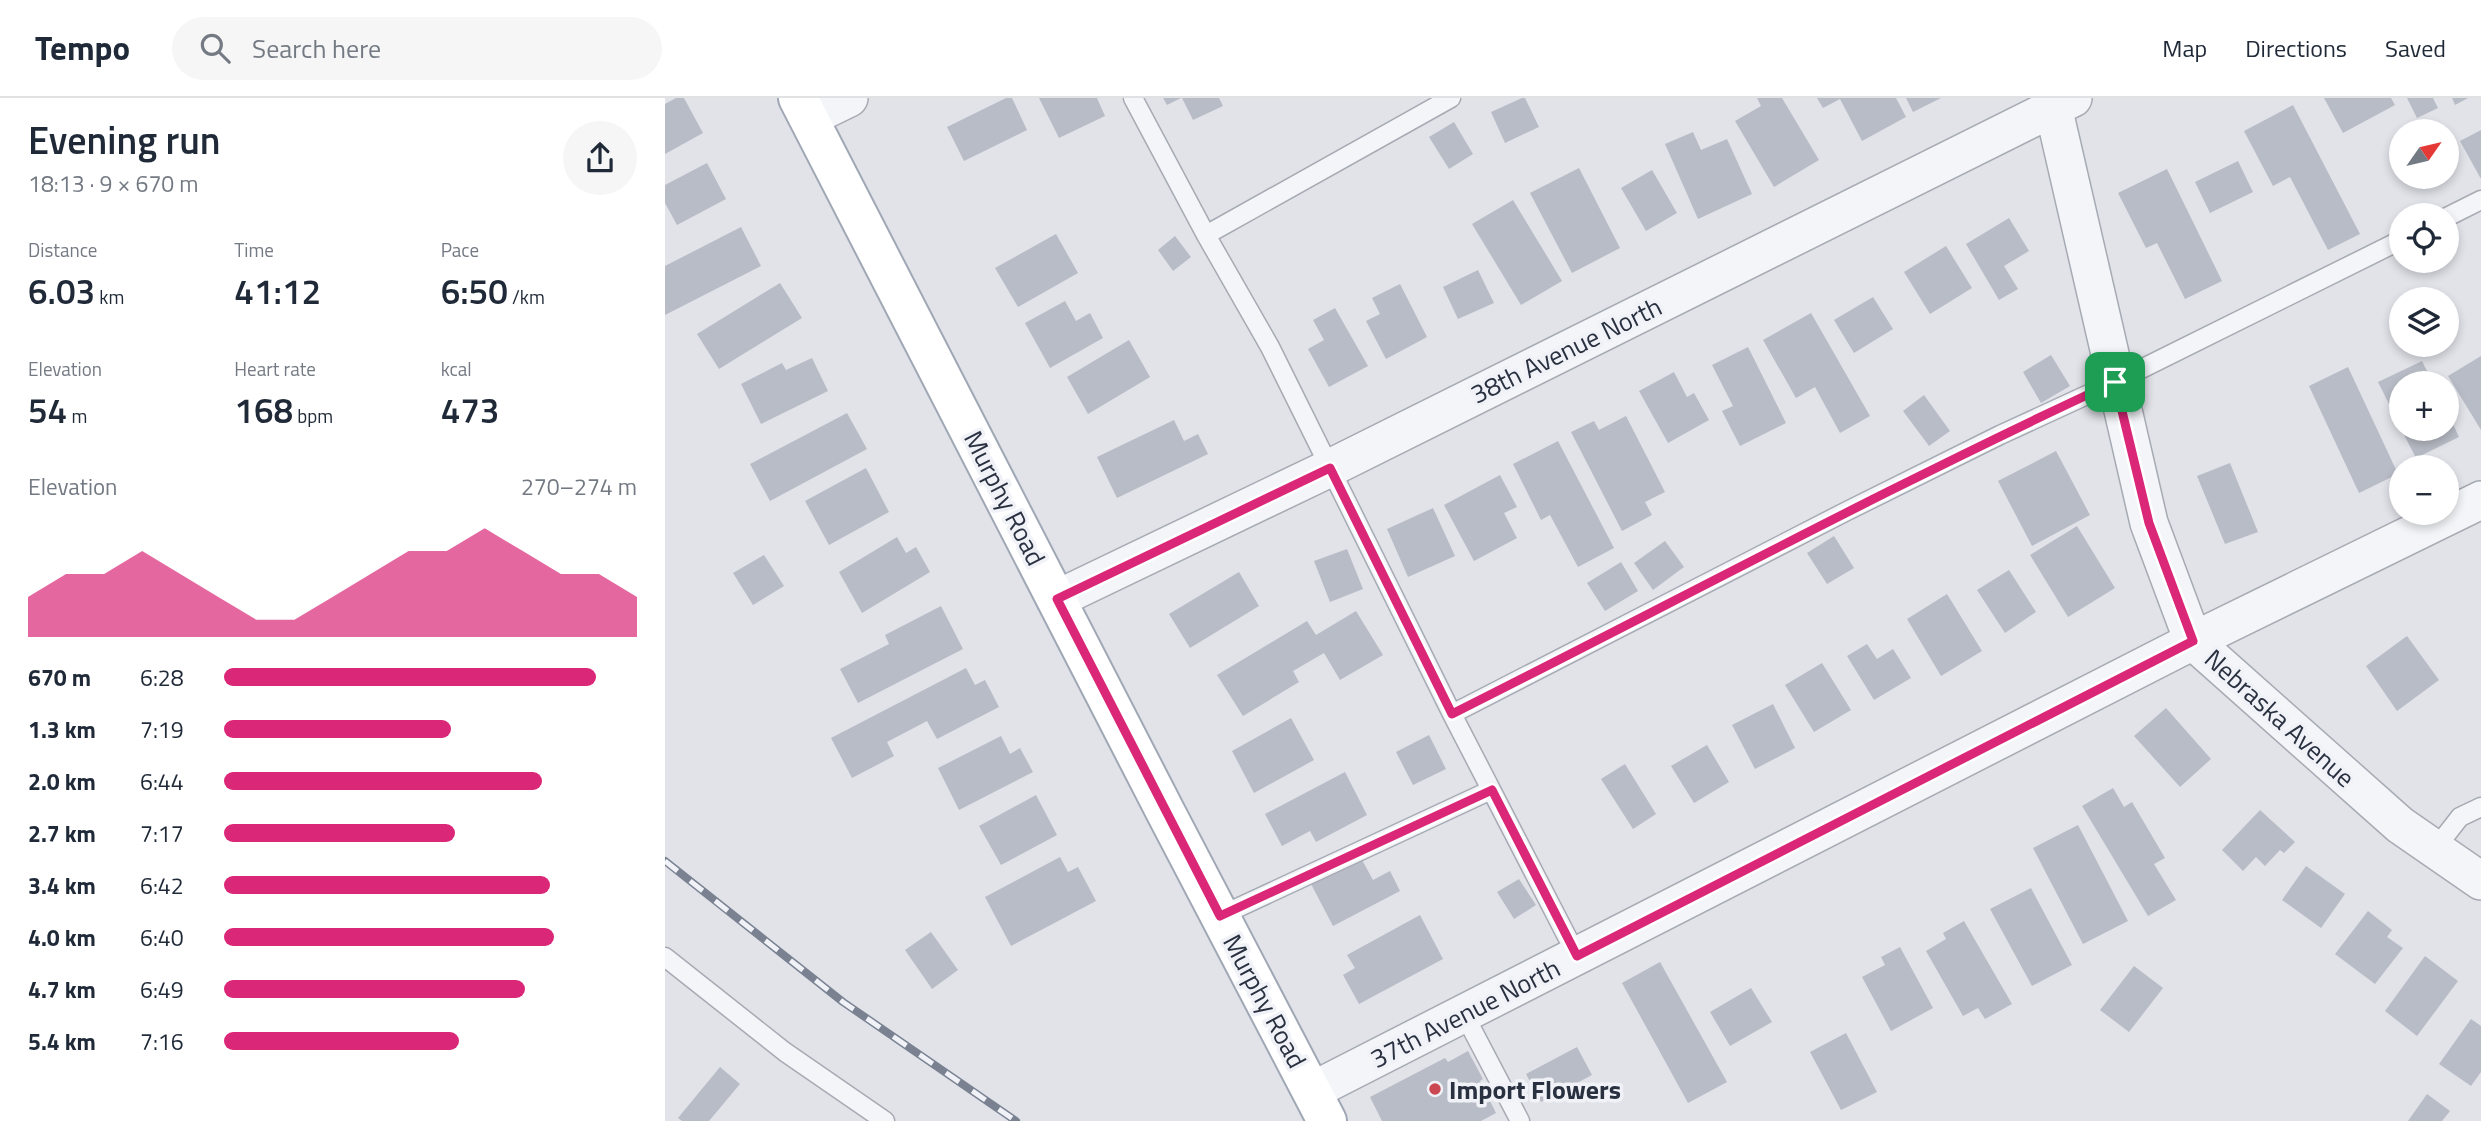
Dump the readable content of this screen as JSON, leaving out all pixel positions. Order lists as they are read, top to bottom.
{
  "streets": {
    "main road": ["Murphy Road"],
    "street": ["38th Avenue North", "Nebraska Avenue", "37th Avenue North"]
  },
  "crossings": [
    ["38th Avenue North", "Murphy Road"],
    ["38th Avenue North", "Nebraska Avenue"],
    ["Murphy Road", "37th Avenue North"],
    ["Nebraska Avenue", "37th Avenue North"]
  ],
  "places": ["Import Flowers"],
  "north": "top right",
  "page": {
    "header": "Tempo",
    "search": "Search here",
    "nav": ["Map", "Directions", "Saved"],
    "heading": ["Evening run", "18:13 · 9 × 670 m"],
    "map_buttons": ["+", "−"],
    "stats": [
      ["Distance", "6.03 km"],
      ["Time", "41:12"],
      ["Pace", "6:50 /km"],
      ["Elevation", "54 m"],
      ["Heart rate", "168 bpm"],
      ["kcal", "473"]
    ],
    "chart": ["Elevation", "270–274 m"],
    "list": [
      {
        "name": "670 m",
        "note": "6:28"
      },
      {
        "name": "1.3 km",
        "note": "7:19"
      },
      {
        "name": "2.0 km",
        "note": "6:44"
      },
      {
        "name": "2.7 km",
        "note": "7:17"
      },
      {
        "name": "3.4 km",
        "note": "6:42"
      },
      {
        "name": "4.0 km",
        "note": "6:40"
      },
      {
        "name": "4.7 km",
        "note": "6:49"
      },
      {
        "name": "5.4 km",
        "note": "7:16"
      }
    ]
  }
}
